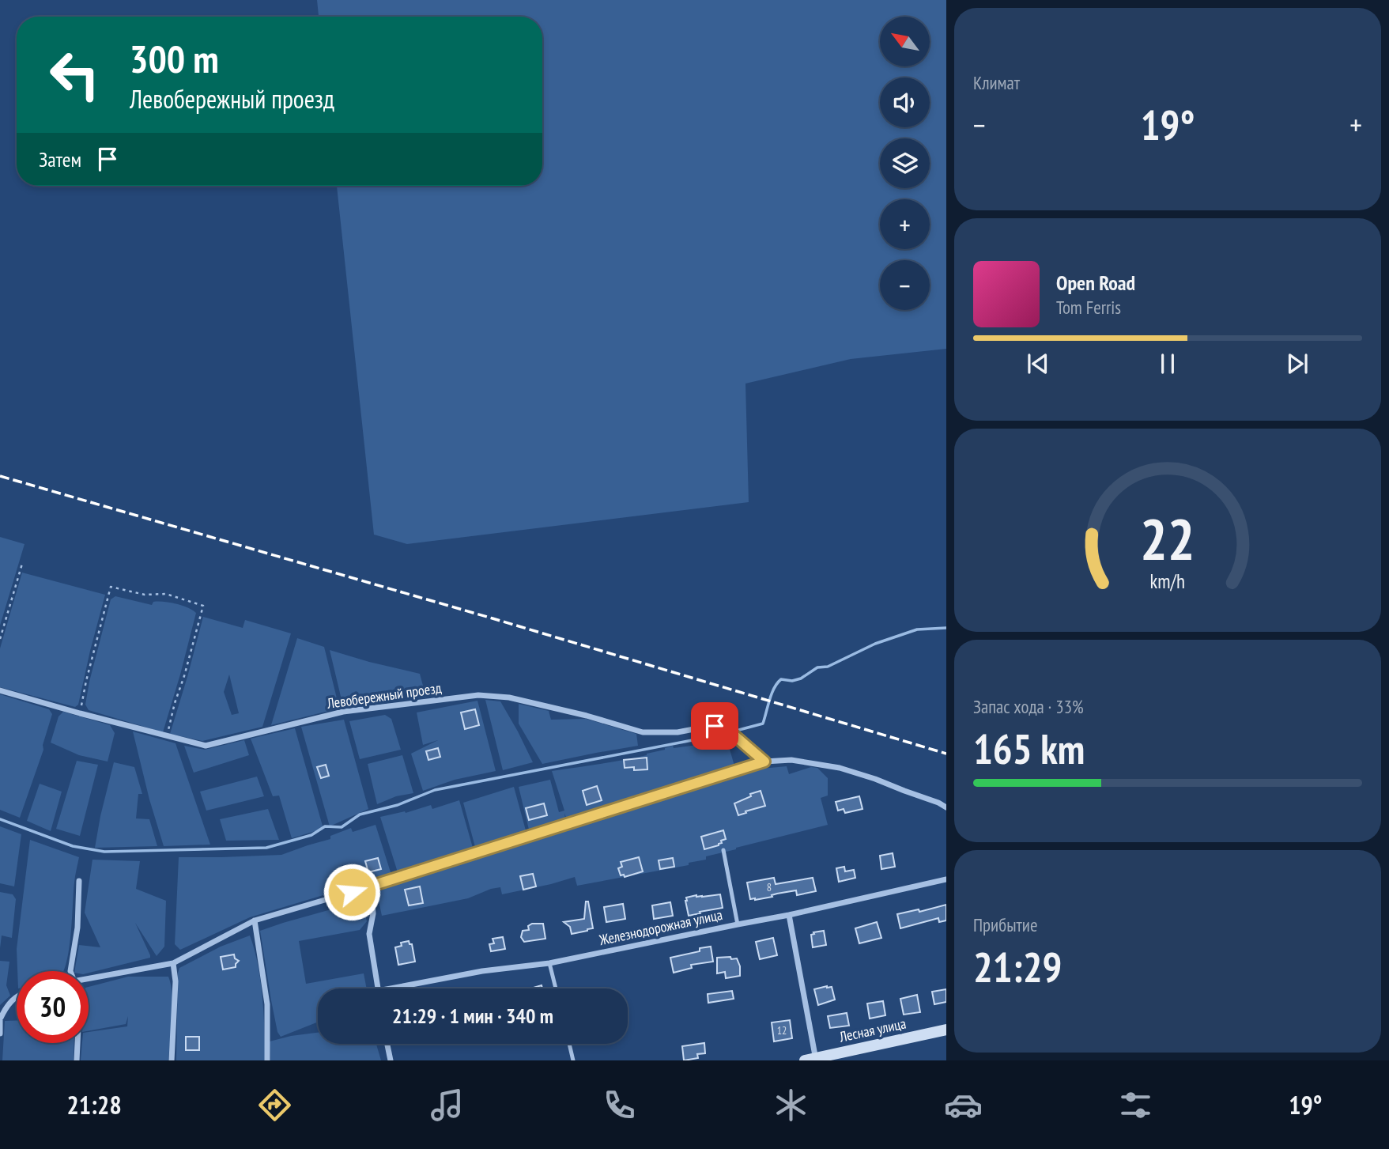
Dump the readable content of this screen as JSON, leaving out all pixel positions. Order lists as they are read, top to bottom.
{
  "streets": {
    "street": ["Левобережный проезд", "Железнодорожная улица", "Лесная улица"]
  },
  "house_numbers": ["8", "12"],
  "north": "top left",
  "page": {
    "tile": [
      "Климат",
      ["Запас хода · 33%", "165 km"],
      ["Прибытие", "21:29"]
    ],
    "map_buttons": ["+", "−"],
    "turn": ["300 m", "Левобережный проезд"],
    "heat": ["−", "19°", "+"],
    "then": "Затем",
    "song": ["Open Road", "Tom Ferris"],
    "limit": "30",
    "trip": "21:29 · 1 мин · 340 m",
    "tabs": ["21:28", "19°"],
    "gauge": ["22", "km/h"]
  }
}
